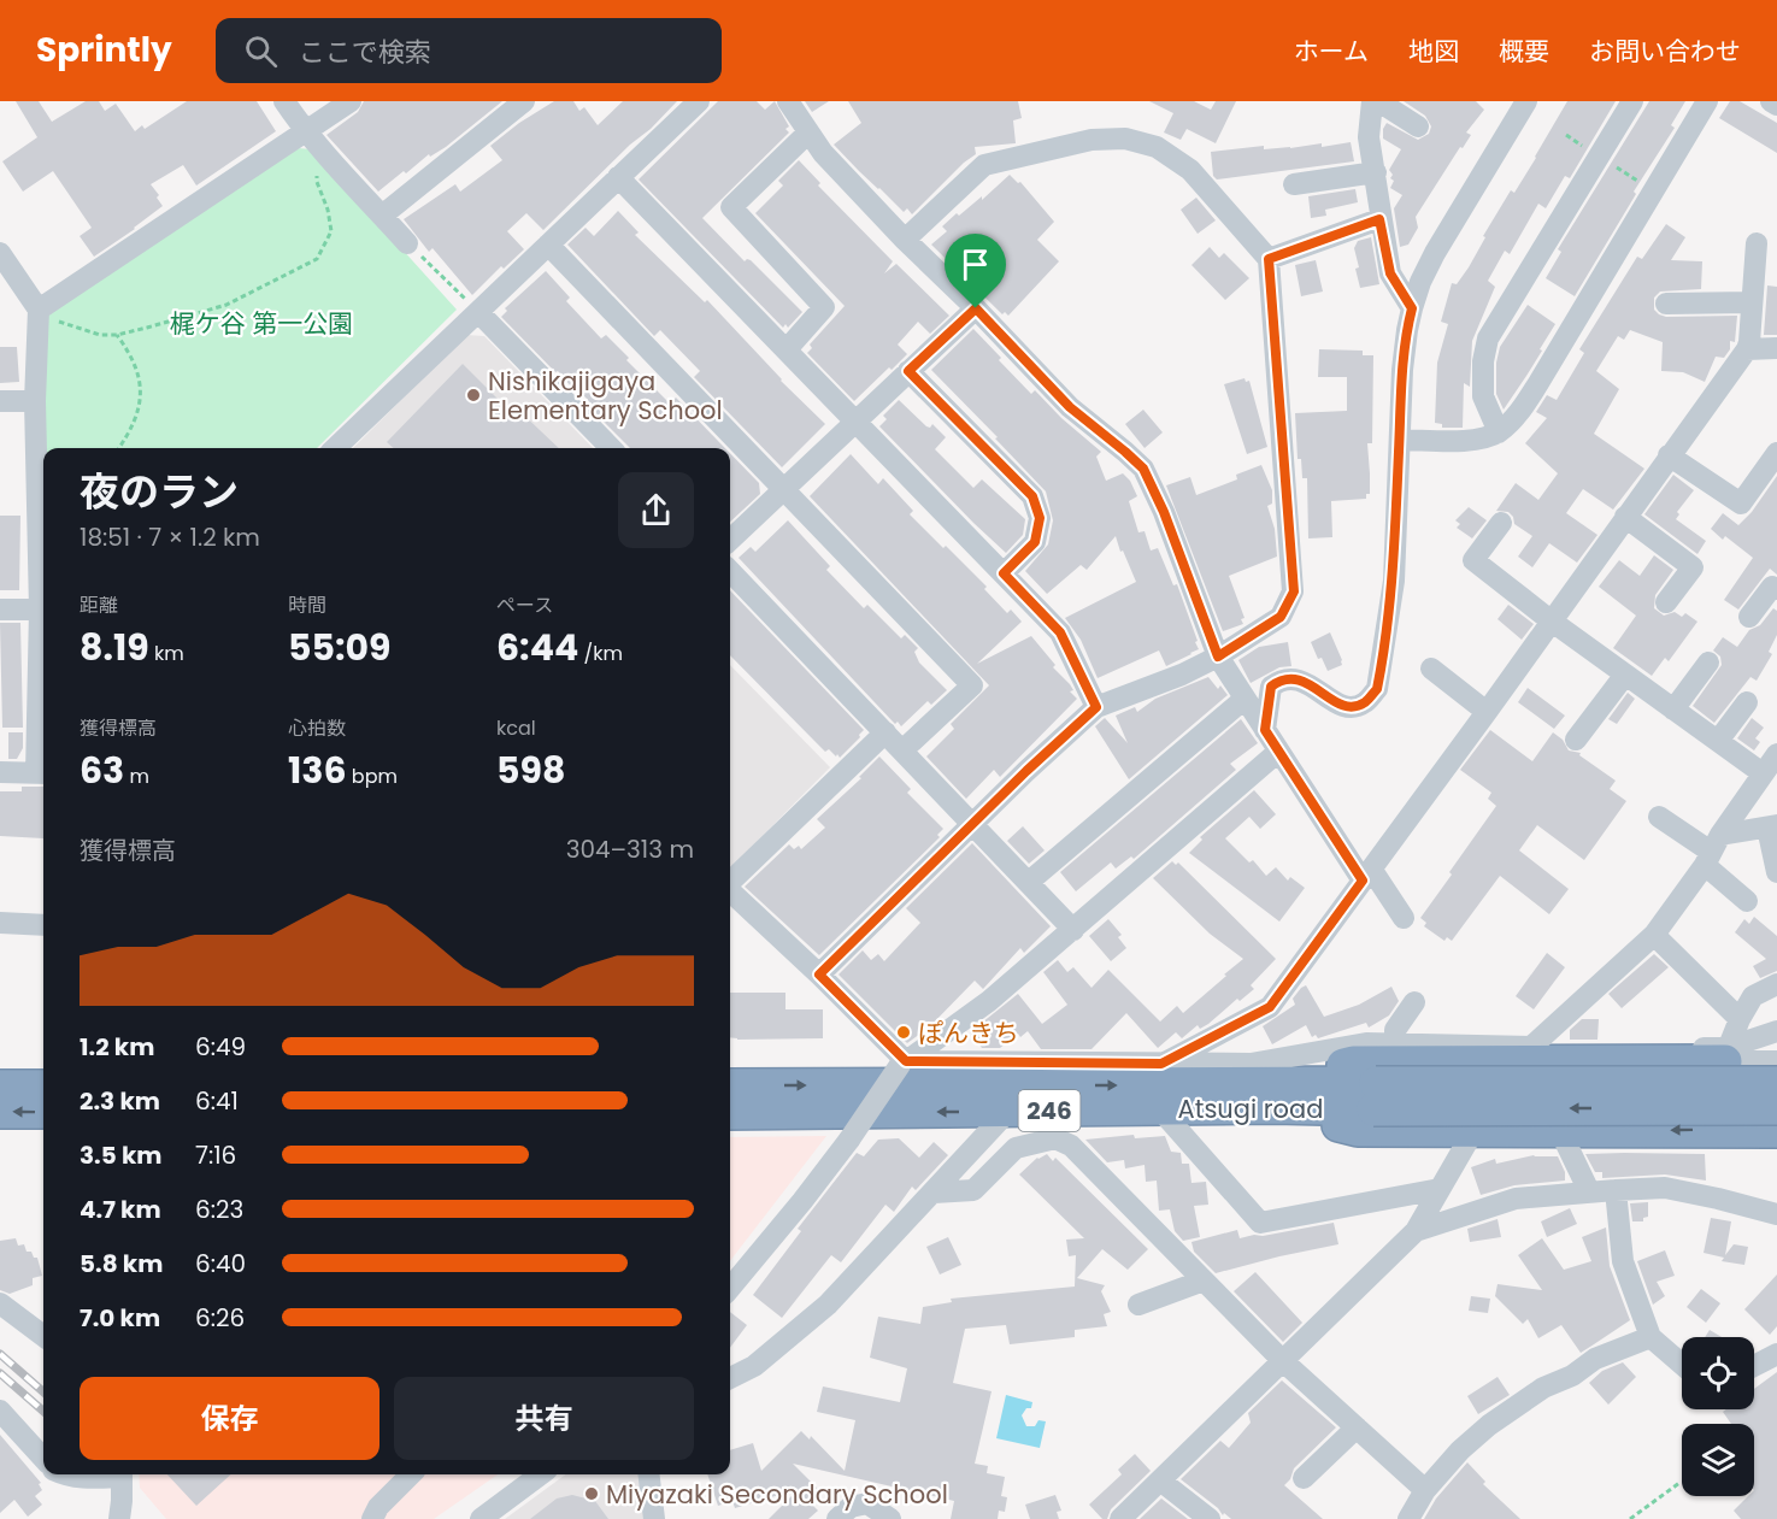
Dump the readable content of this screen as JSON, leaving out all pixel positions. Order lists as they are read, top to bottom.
{
  "streets": {
    "highway": ["Atsugi road", "246"]
  },
  "parks": ["梶ケ谷 第一公園"],
  "places": ["Nishikajigaya Elementary School", "ぽんきち", "Miyazaki Secondary School"],
  "page": {
    "header": "Sprintly",
    "search": "ここで検索",
    "nav": [
      "ホーム",
      "地図",
      "概要",
      "お問い合わせ"
    ],
    "heading": ["夜のラン", "18:51 · 7 × 1.2 km"],
    "stats": [
      ["距離", "8.19 km"],
      ["時間", "55:09"],
      ["ペース", "6:44 /km"],
      ["獲得標高", "63 m"],
      ["心拍数", "136 bpm"],
      ["kcal", "598"]
    ],
    "chart": ["獲得標高", "304–313 m"],
    "list": [
      {
        "name": "1.2 km",
        "note": "6:49"
      },
      {
        "name": "2.3 km",
        "note": "6:41"
      },
      {
        "name": "3.5 km",
        "note": "7:16"
      },
      {
        "name": "4.7 km",
        "note": "6:23"
      },
      {
        "name": "5.8 km",
        "note": "6:40"
      },
      {
        "name": "7.0 km",
        "note": "6:26"
      }
    ],
    "buttons": ["保存", "共有"]
  }
}
